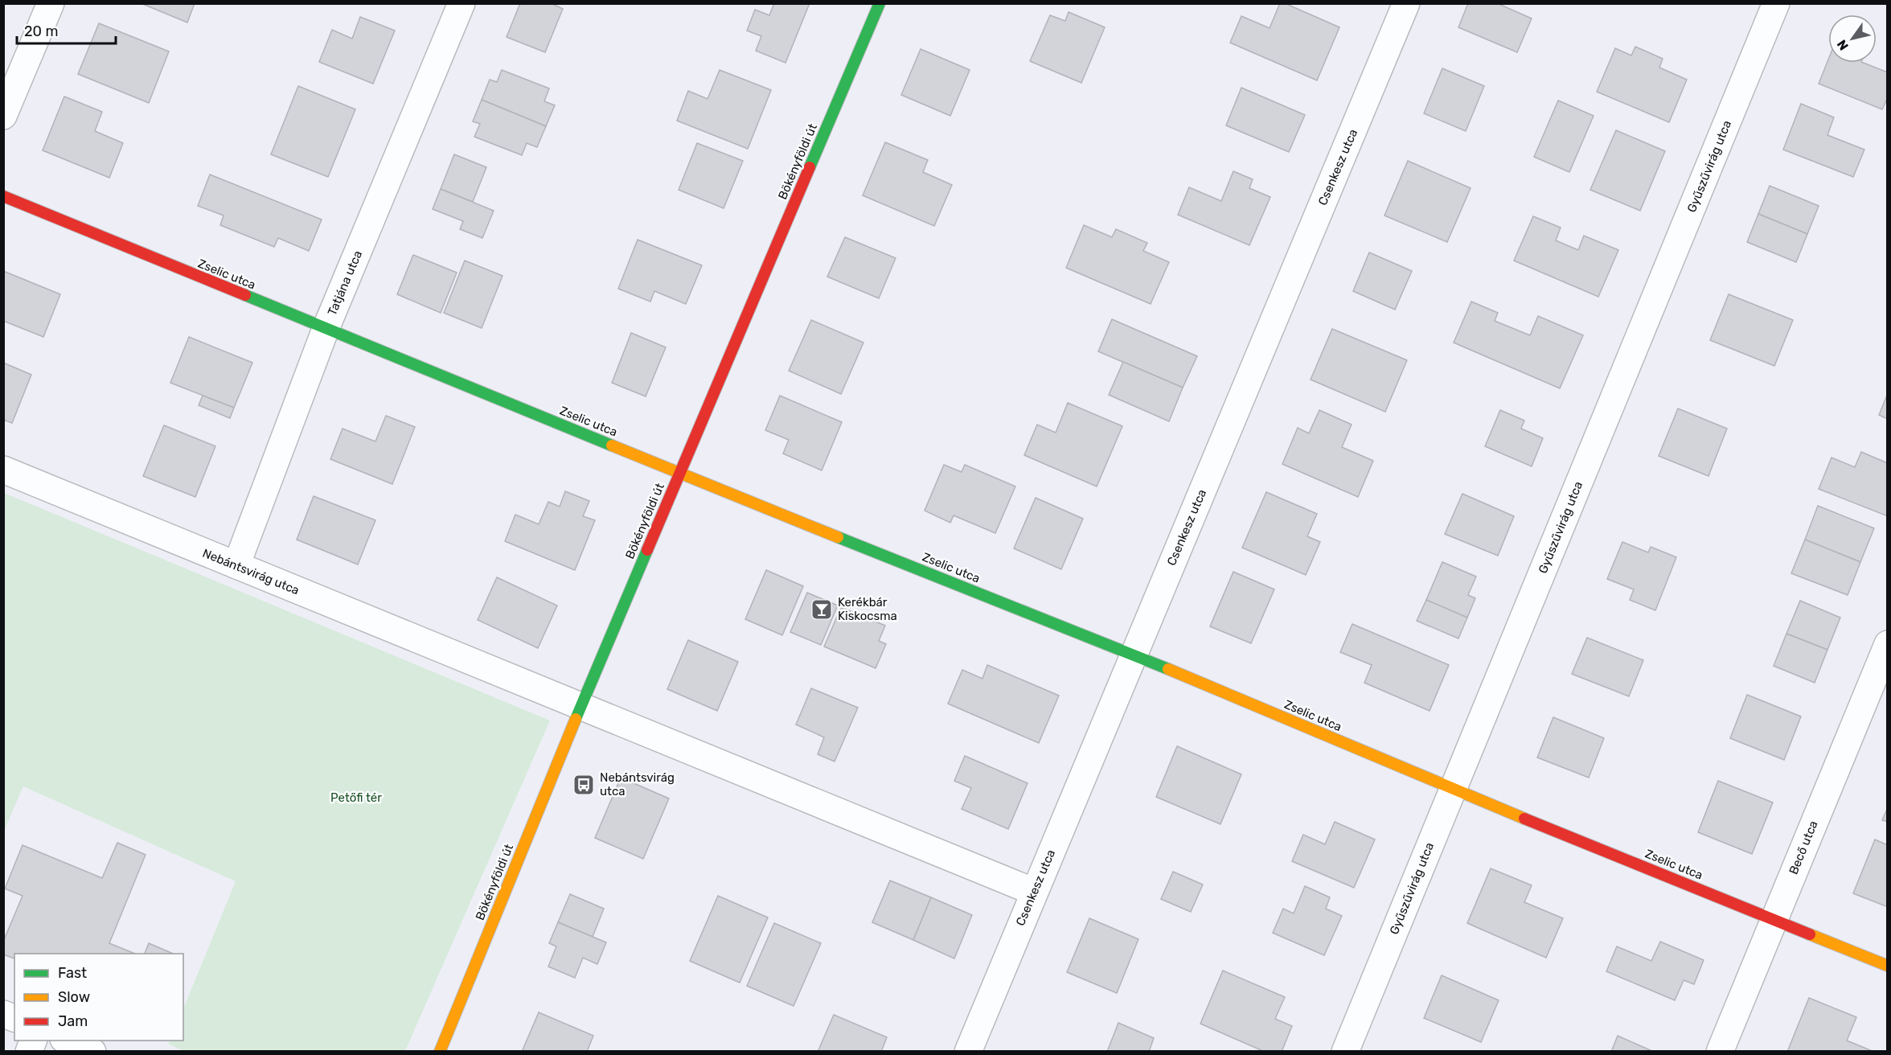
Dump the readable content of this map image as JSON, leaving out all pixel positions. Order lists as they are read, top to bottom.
{
  "streets": {
    "street": [
      "Bökényföldi út",
      "Gyűszűvirág utca",
      "Csenkesz utca",
      "Zselic utca",
      "Tatjána utca",
      "Nebántsvirág utca",
      "Becő utca"
    ]
  },
  "crossings": [
    ["Bökényföldi út", "Zselic utca"],
    ["Bökényföldi út", "Nebántsvirág utca"],
    ["Gyűszűvirág utca", "Zselic utca"],
    ["Csenkesz utca", "Zselic utca"],
    ["Csenkesz utca", "Nebántsvirág utca"],
    ["Zselic utca", "Tatjána utca"],
    ["Zselic utca", "Becő utca"],
    ["Tatjána utca", "Nebántsvirág utca"]
  ],
  "parks": ["Petőfi tér"],
  "places": {
    "bar": ["Kerékbár Kiskocsma"],
    "bus stop": ["Nebántsvirág utca"]
  },
  "legend": ["Fast", "Slow", "Jam"],
  "scale_bar": "20 m",
  "north": "bottom left"
}
